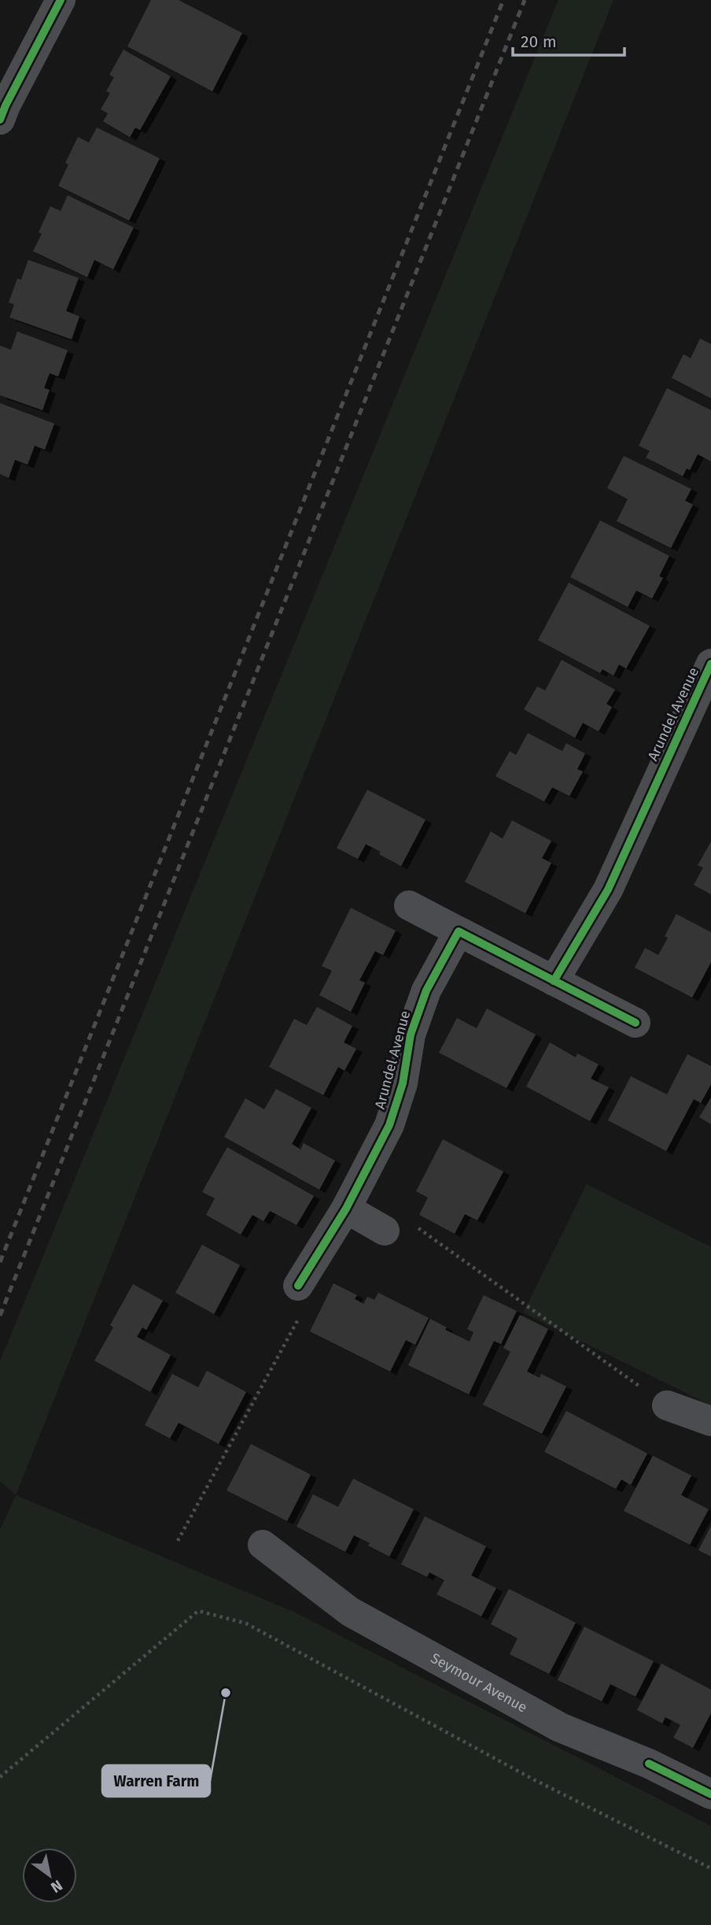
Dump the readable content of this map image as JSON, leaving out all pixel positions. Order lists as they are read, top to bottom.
{
  "streets": {
    "street": ["Arundel Avenue", "Seymour Avenue"]
  },
  "places": ["Warren Farm"],
  "scale_bar": "20 m",
  "north": "bottom right"
}
